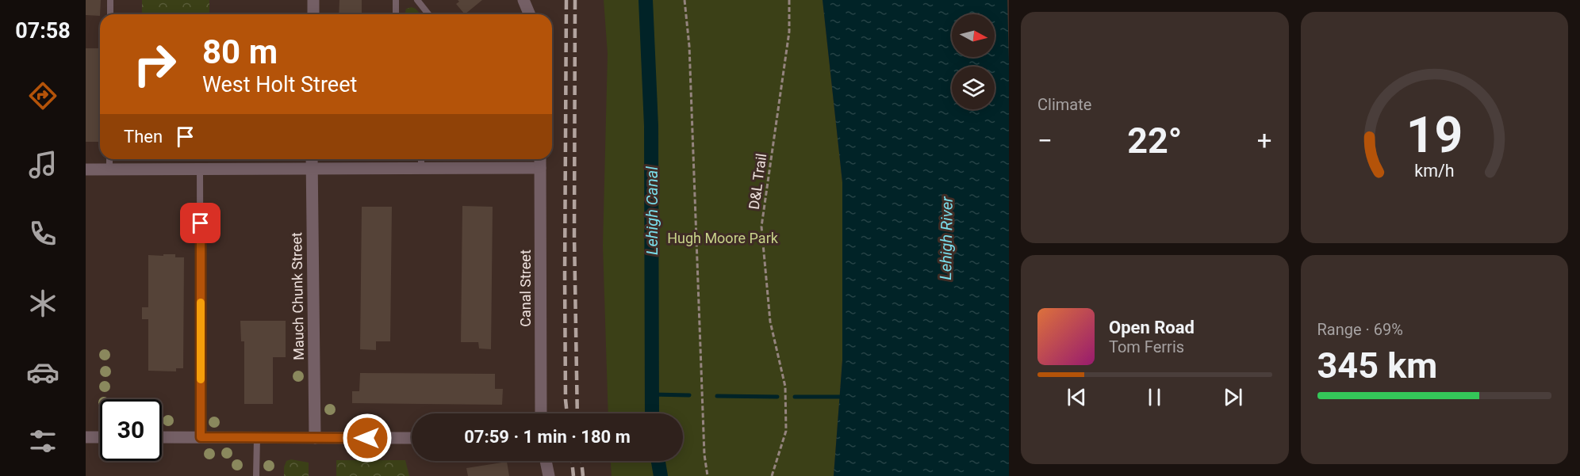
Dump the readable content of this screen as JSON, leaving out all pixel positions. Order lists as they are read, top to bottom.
{
  "streets": {
    "street": ["Canal Street", "Mauch Chunk Street"],
    "path": ["D&L Trail"]
  },
  "water": ["Lehigh Canal", "Lehigh River"],
  "parks": ["Hugh Moore Park"],
  "north": "right",
  "page": {
    "tabs": "07:58",
    "tile": [
      "Climate",
      ["Range · 69%", "345 km"]
    ],
    "turn": ["80 m", "West Holt Street"],
    "then": "Then",
    "heat": ["−", "22°", "+"],
    "song": ["Open Road", "Tom Ferris"],
    "limit": "30",
    "trip": "07:59 · 1 min · 180 m",
    "gauge": ["19", "km/h"]
  }
}
